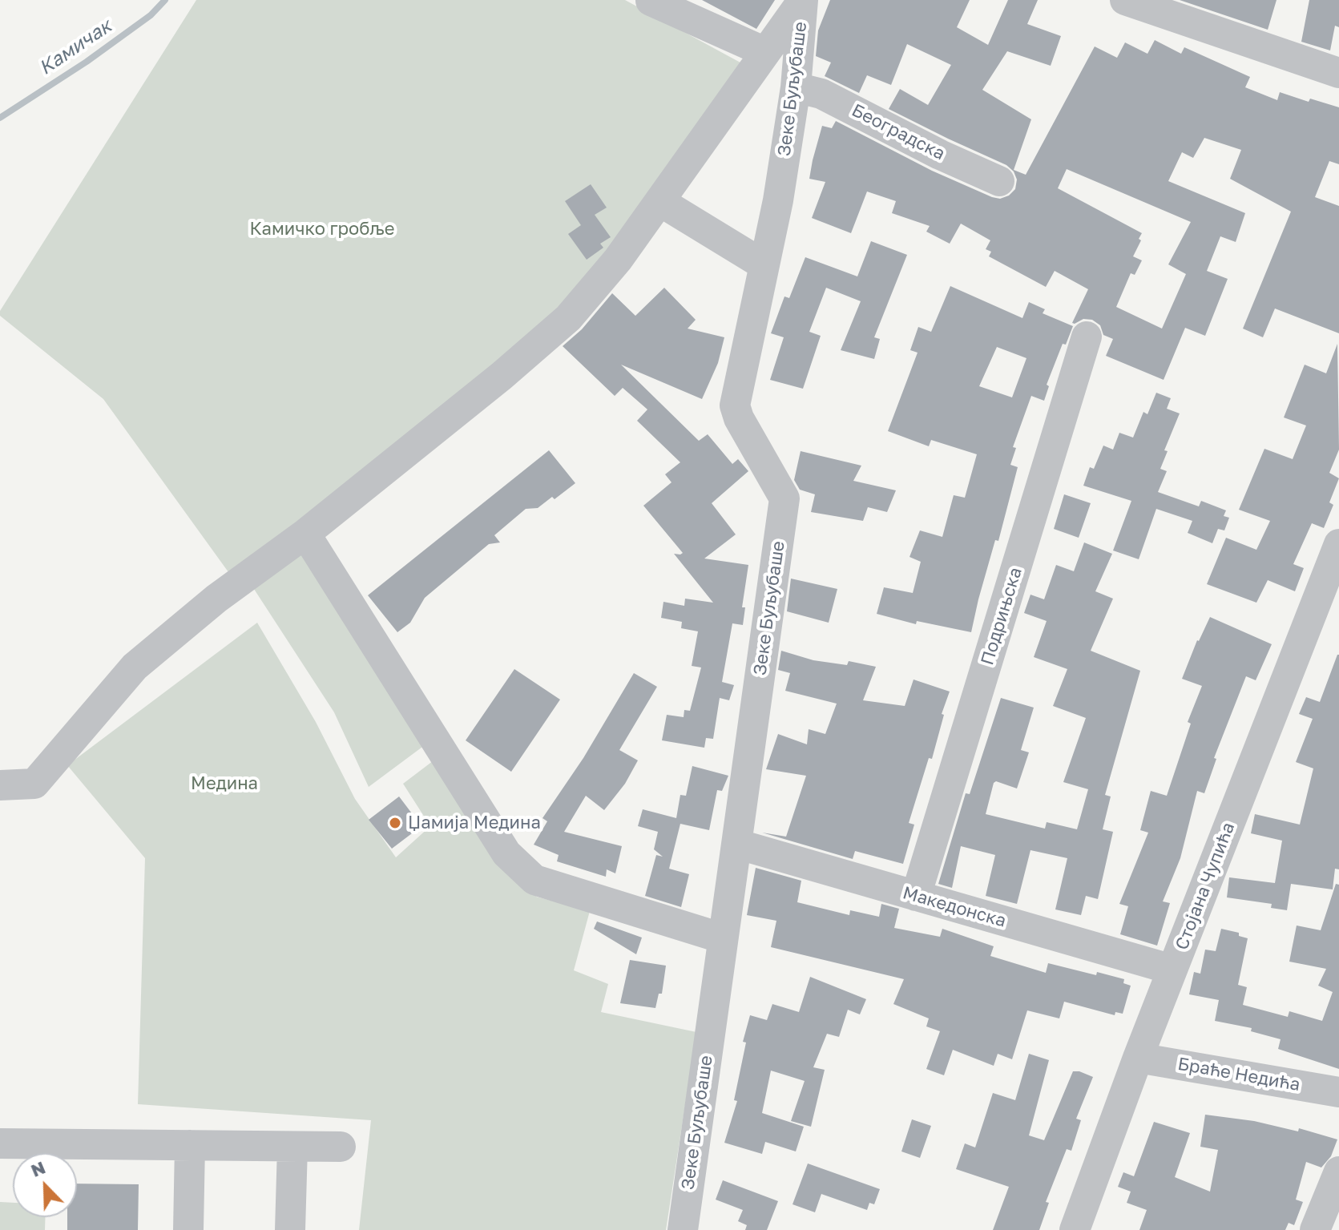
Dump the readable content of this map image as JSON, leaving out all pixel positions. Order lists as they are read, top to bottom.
{
  "streets": {
    "street": [
      "Зеке Буљубаше",
      "Београдска",
      "Подрињска",
      "Стојана Чупића",
      "Македонска",
      "Браће Недића"
    ]
  },
  "crossings": [
    ["Зеке Буљубаше", "Београдска"],
    ["Зеке Буљубаше", "Македонска"],
    ["Подрињска", "Македонска"],
    ["Стојана Чупића", "Македонска"],
    ["Стојана Чупића", "Браће Недића"]
  ],
  "water": ["Камичак"],
  "parks": ["Камичко гробље", "Медина"],
  "places": ["Џамија Медина"],
  "north": "top left"
}
